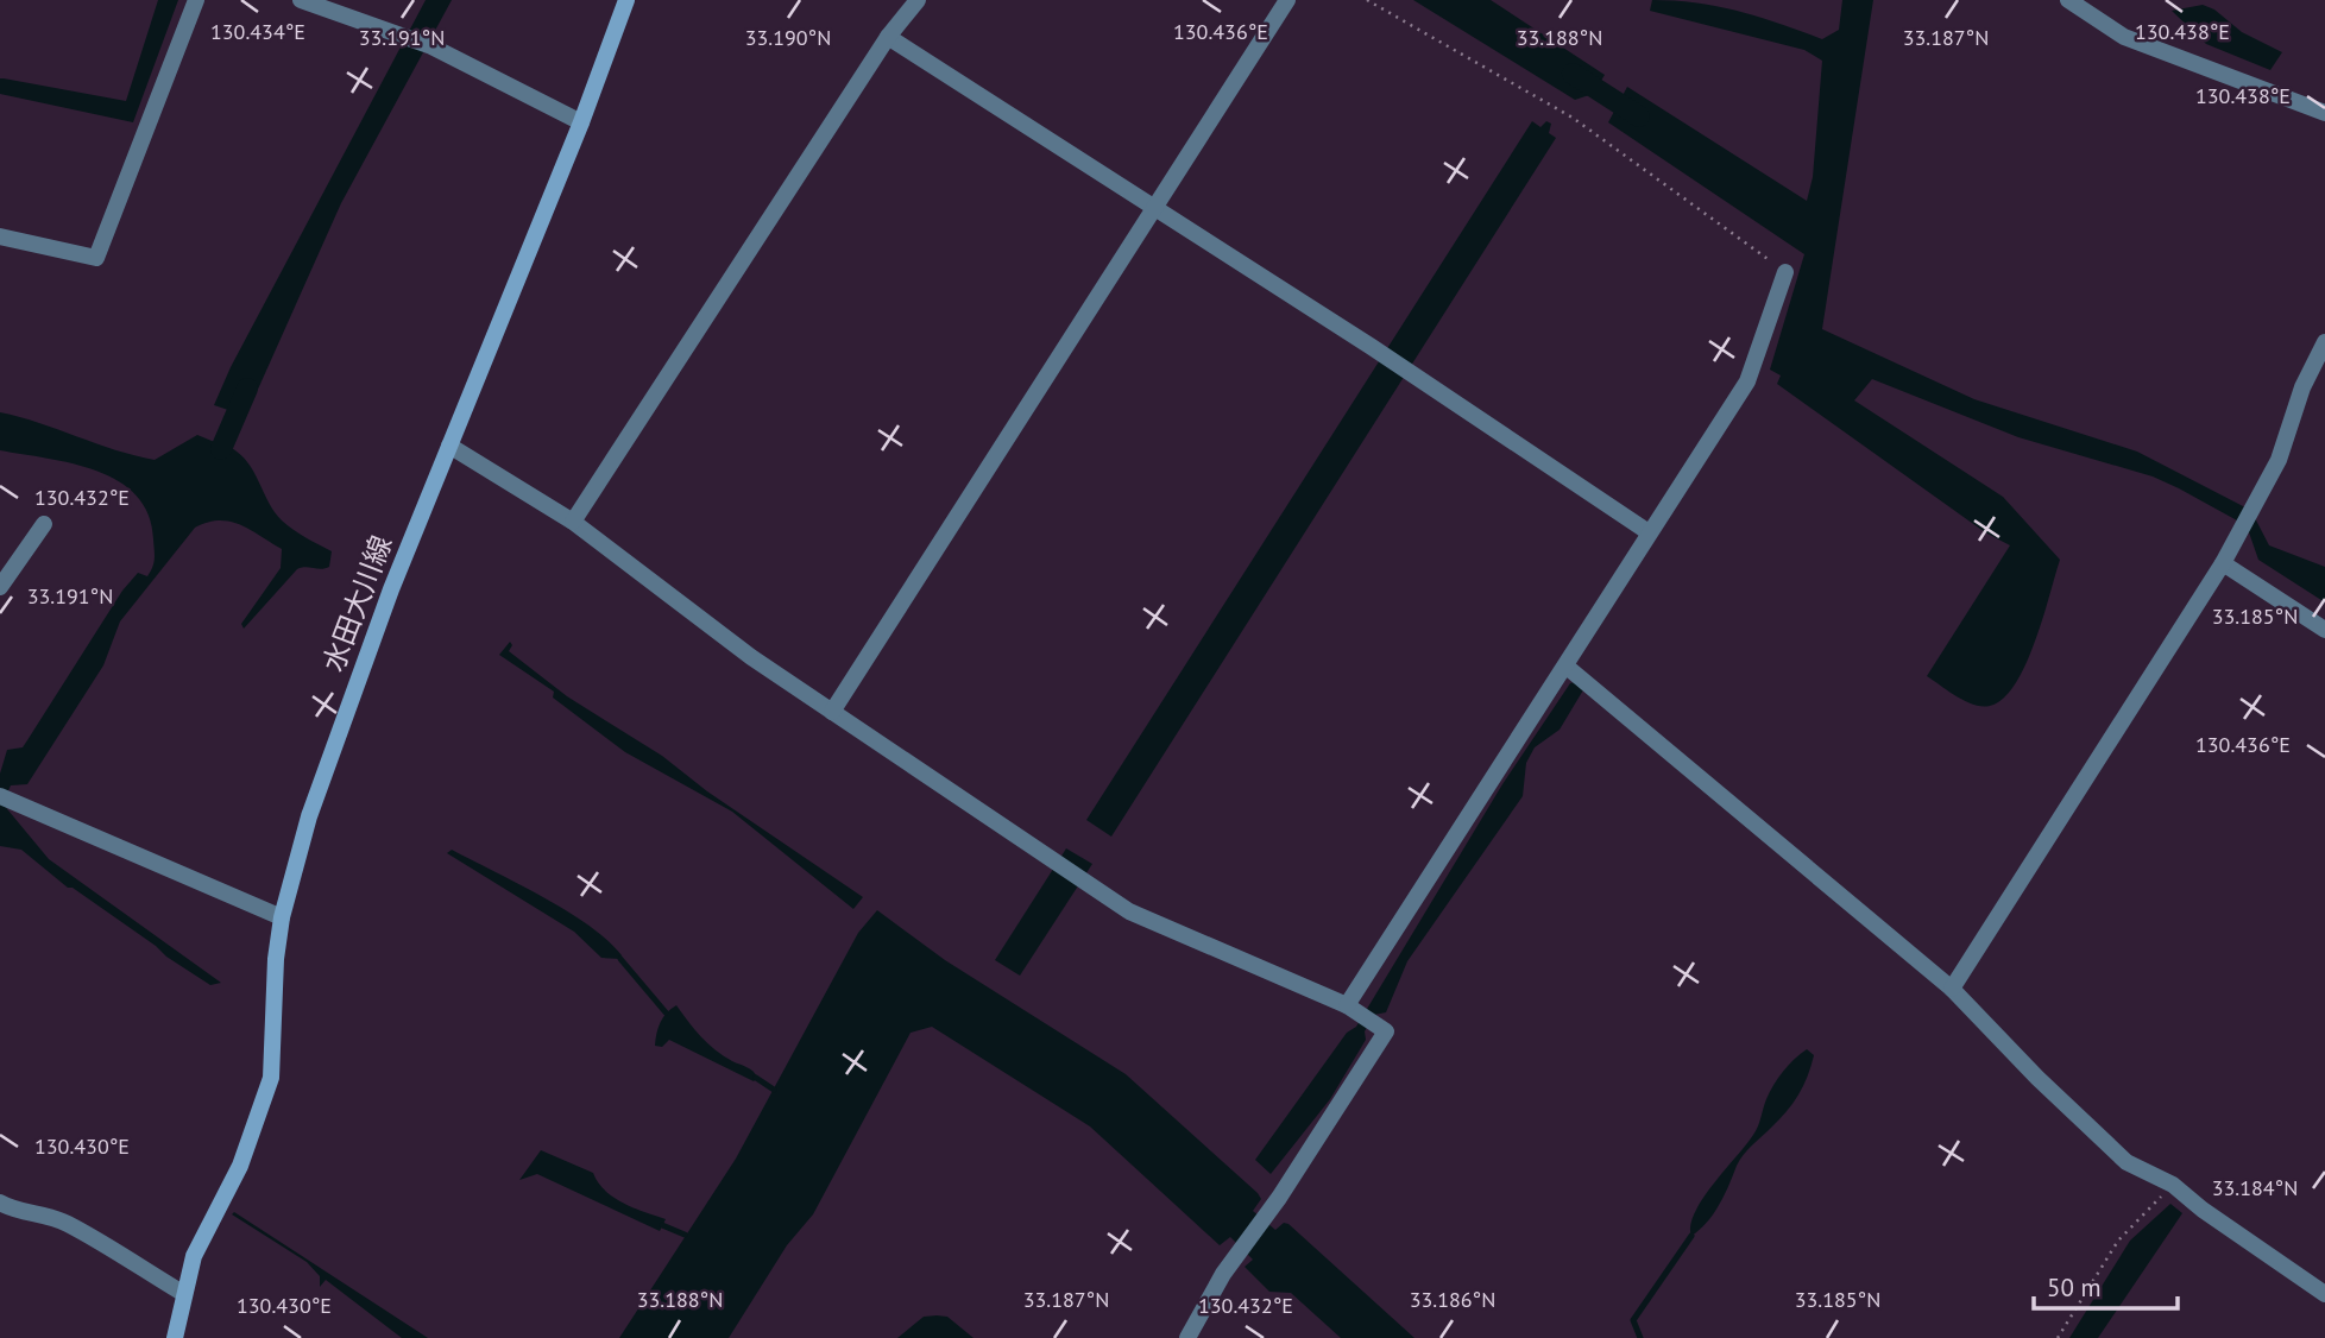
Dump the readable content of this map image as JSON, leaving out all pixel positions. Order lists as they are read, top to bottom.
{
  "streets": {
    "main road": ["水田大川線"]
  },
  "scale_bar": "50 m",
  "coordinates": [
    "130.434°E",
    "130.436°E",
    "130.438°E",
    "33.191°N",
    "33.190°N",
    "33.188°N",
    "33.187°N",
    "130.432°E",
    "33.185°N",
    "130.430°E",
    "33.184°N",
    "33.186°N"
  ]
}
